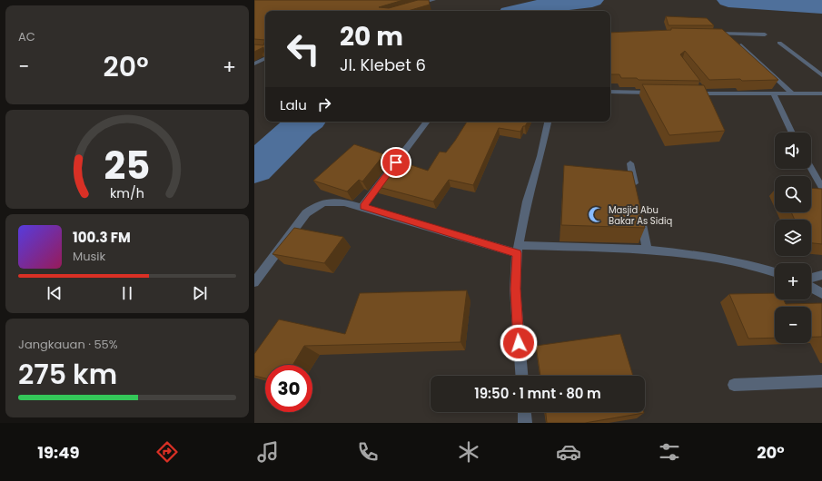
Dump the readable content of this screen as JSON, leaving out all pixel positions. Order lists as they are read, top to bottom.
{
  "places": {
    "mosque": ["Masjid Abu Bakar As Sidiq"]
  },
  "page": {
    "tile": [
      "AC",
      ["Jangkauan · 55%", "275 km"]
    ],
    "turn": ["20 m", "Jl. Klebet 6"],
    "heat": ["−", "20°", "+"],
    "then": "Lalu",
    "map_buttons": ["+", "−"],
    "song": ["100.3 FM", "Musik"],
    "limit": "30",
    "trip": "19:50 · 1 mnt · 80 m",
    "tabs": ["19:49", "20°"],
    "gauge": ["25", "km/h"]
  }
}
